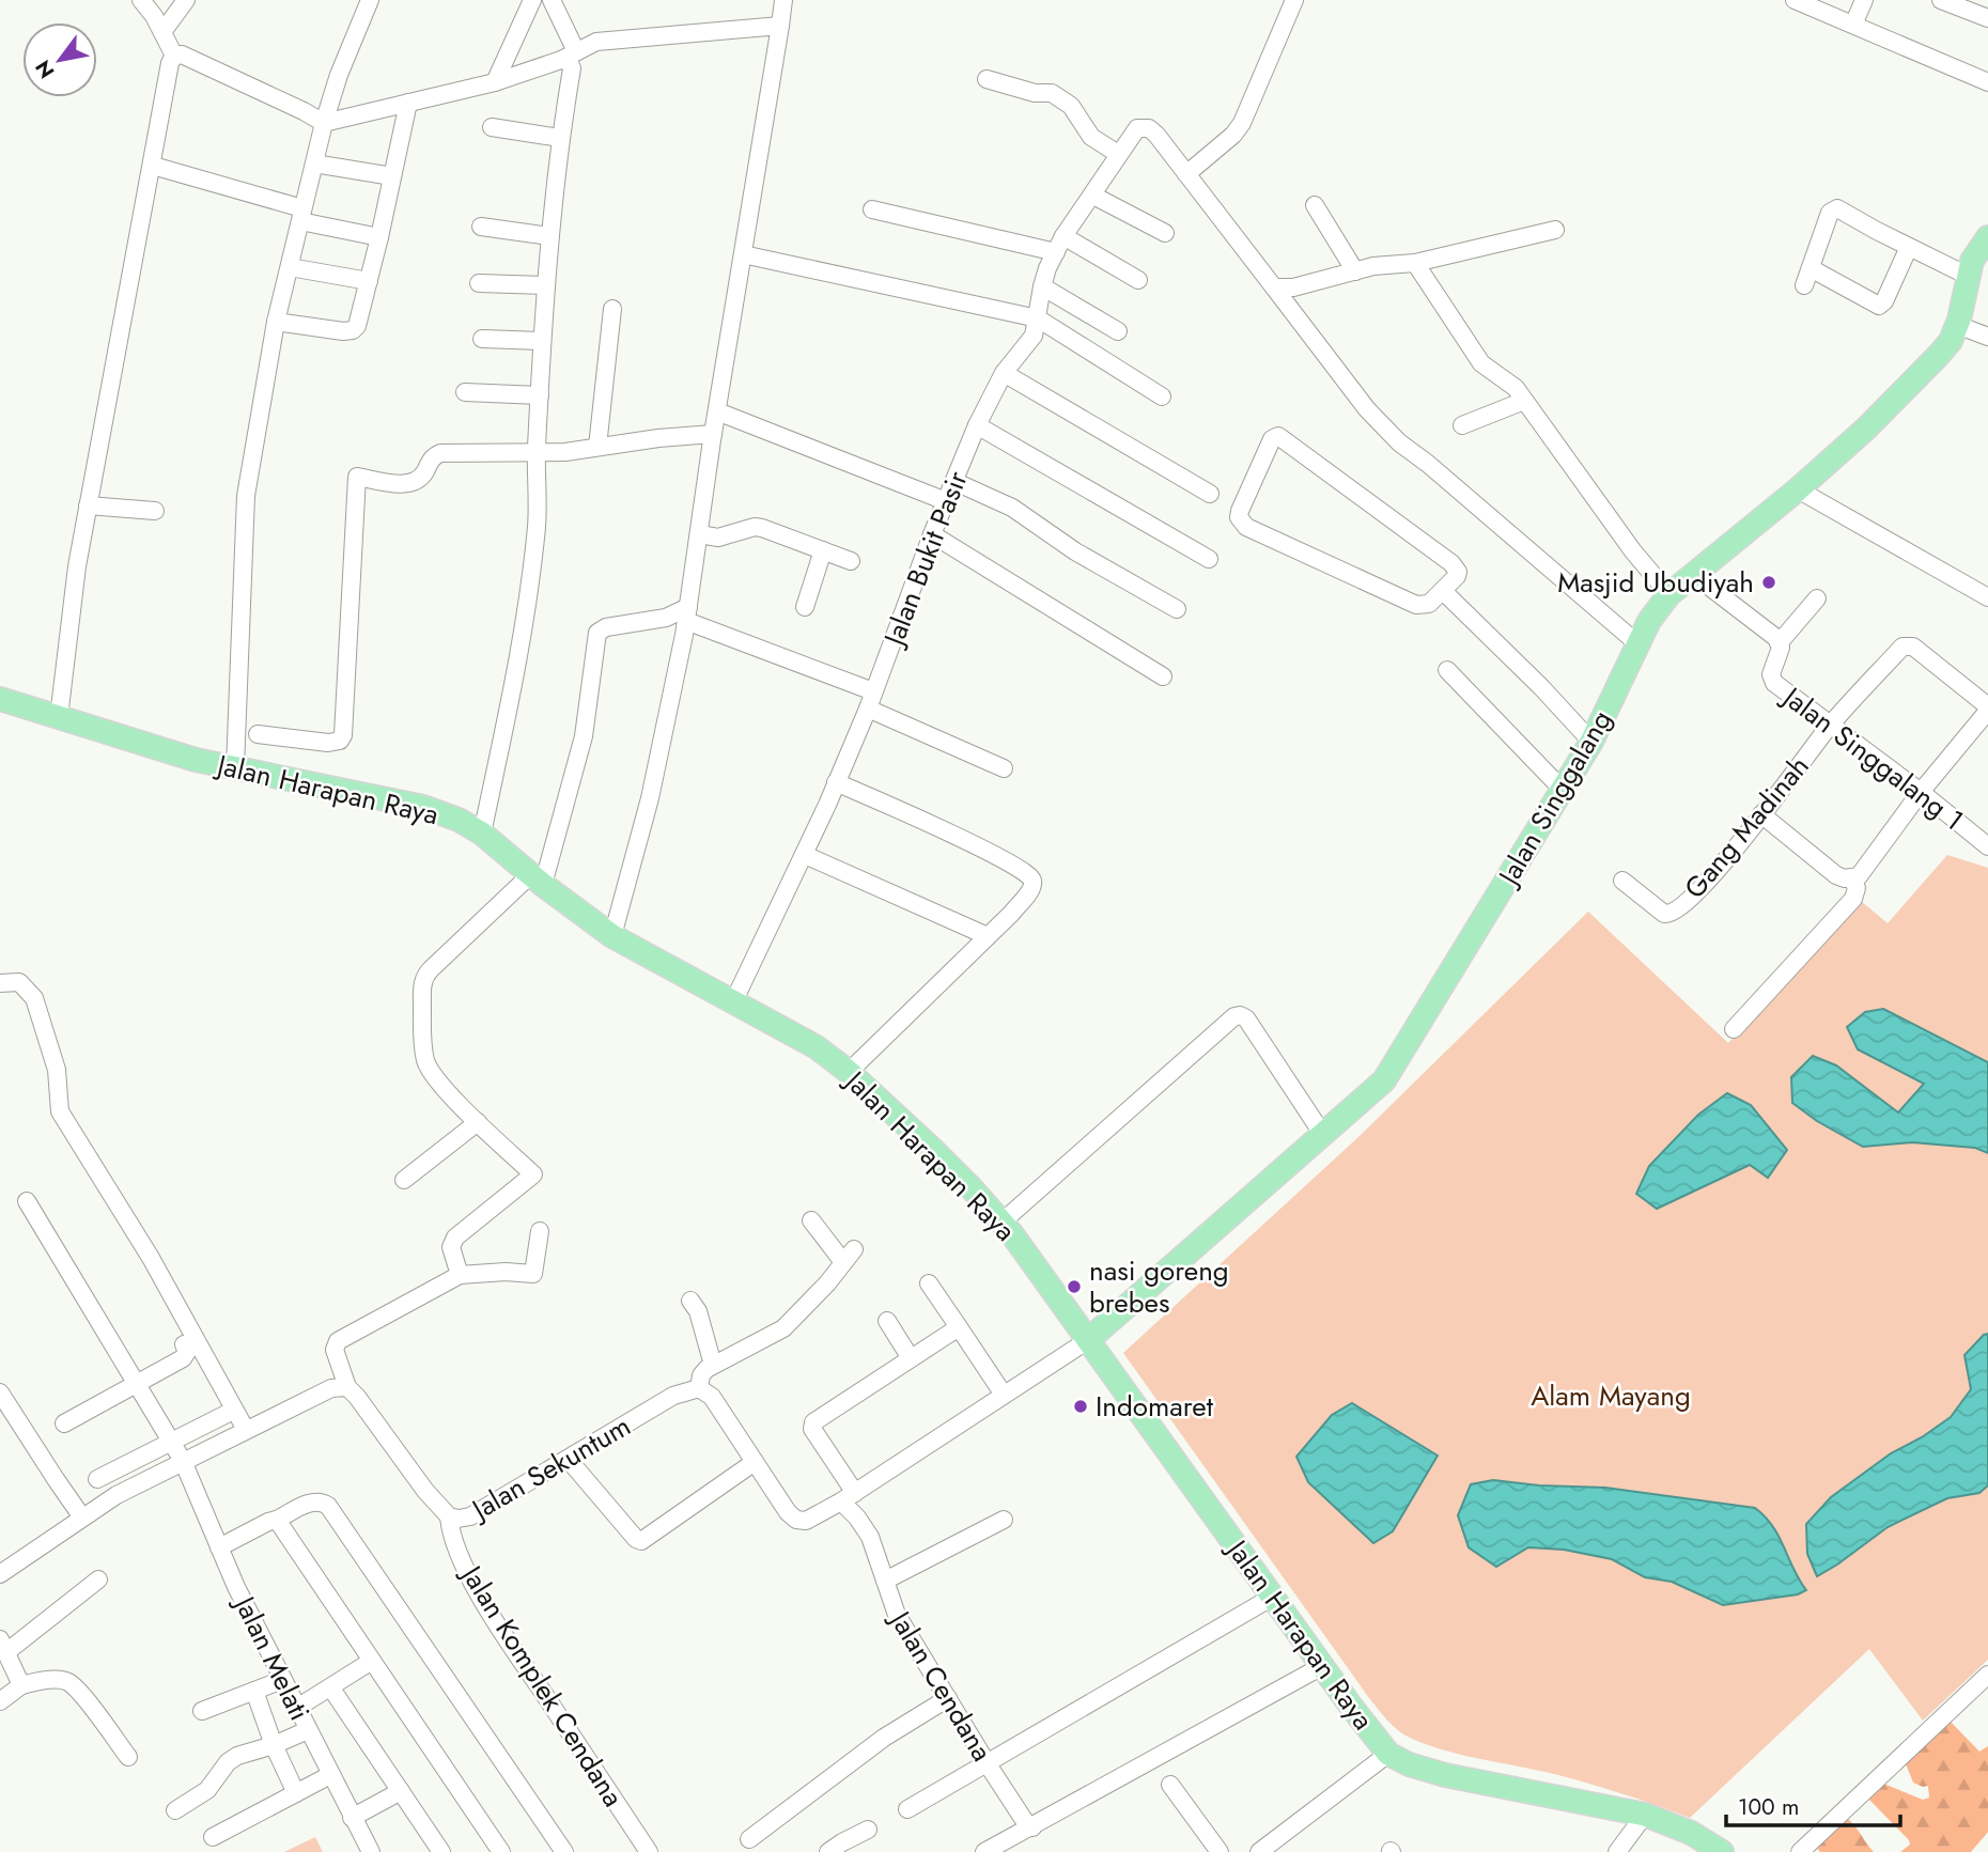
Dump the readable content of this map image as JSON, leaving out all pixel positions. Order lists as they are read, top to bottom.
{
  "streets": {
    "main road": ["Jalan Harapan Raya", "Jalan Singgalang"],
    "street": [
      "Jalan Bukit Pasir",
      "Jalan Singgalang 1",
      "Gang Madinah",
      "Jalan Sekuntum",
      "Jalan Melati",
      "Jalan Komplek Cendana",
      "Jalan Cendana"
    ]
  },
  "crossings": [
    ["Jalan Bukit Pasir", "Jalan Harapan Raya"],
    ["Jalan Singgalang 1", "Jalan Singgalang"],
    ["Jalan Singgalang 1", "Gang Madinah"],
    ["Jalan Harapan Raya", "Jalan Singgalang"],
    ["Jalan Sekuntum", "Jalan Komplek Cendana"]
  ],
  "parks": ["Alam Mayang"],
  "places": ["Masjid Ubudiyah", "nasi goreng brebes", "Indomaret"],
  "scale_bar": "100 m",
  "north": "bottom left"
}
